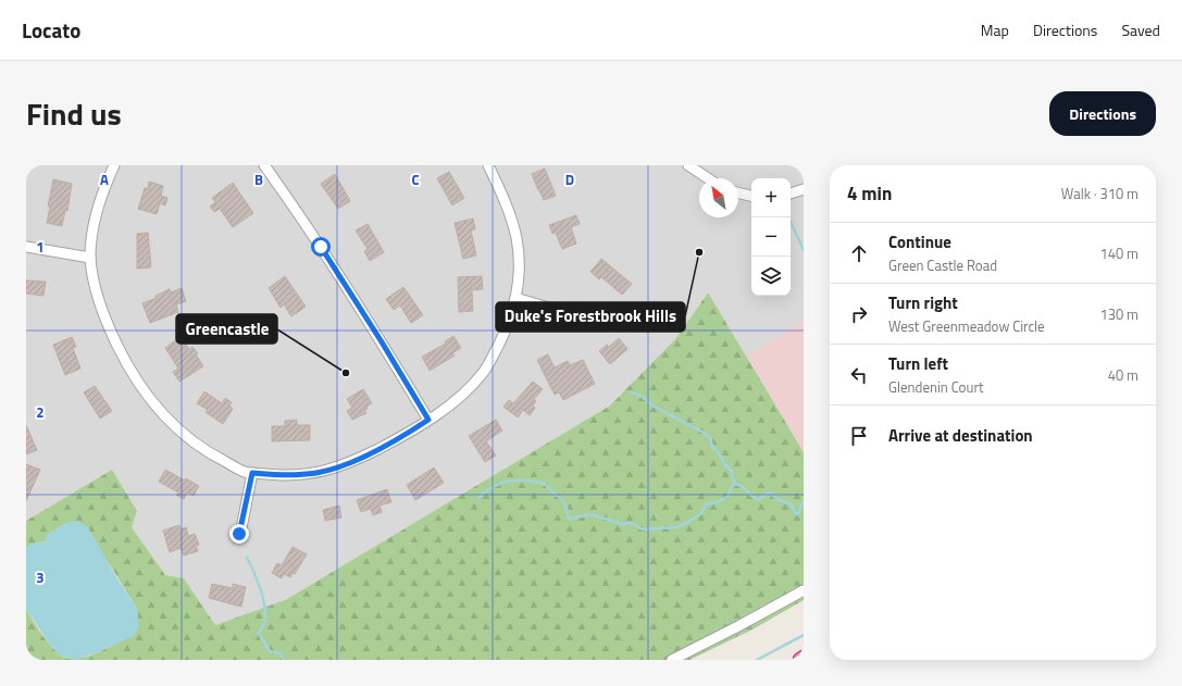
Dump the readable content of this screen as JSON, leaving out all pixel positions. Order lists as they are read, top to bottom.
{
  "places": ["Duke's Forestbrook Hills", "Greencastle"],
  "north": "top left",
  "page": {
    "header": "Locato",
    "nav": ["Map", "Directions", "Saved"],
    "title": "Find us",
    "buttons": "Directions",
    "heading": ["4 min", "Walk · 310 m"],
    "map_buttons": ["+", "−"],
    "list": [
      ["Continue", "Green Castle Road", "140 m"],
      ["Turn right", "West Greenmeadow Circle", "130 m"],
      ["Turn left", "Glendenin Court", "40 m"],
      "Arrive at destination"
    ]
  },
  "grid": {
    "columns": [
      "A",
      "B",
      "C",
      "D"
    ],
    "rows": ["1", "2", "3"]
  }
}
